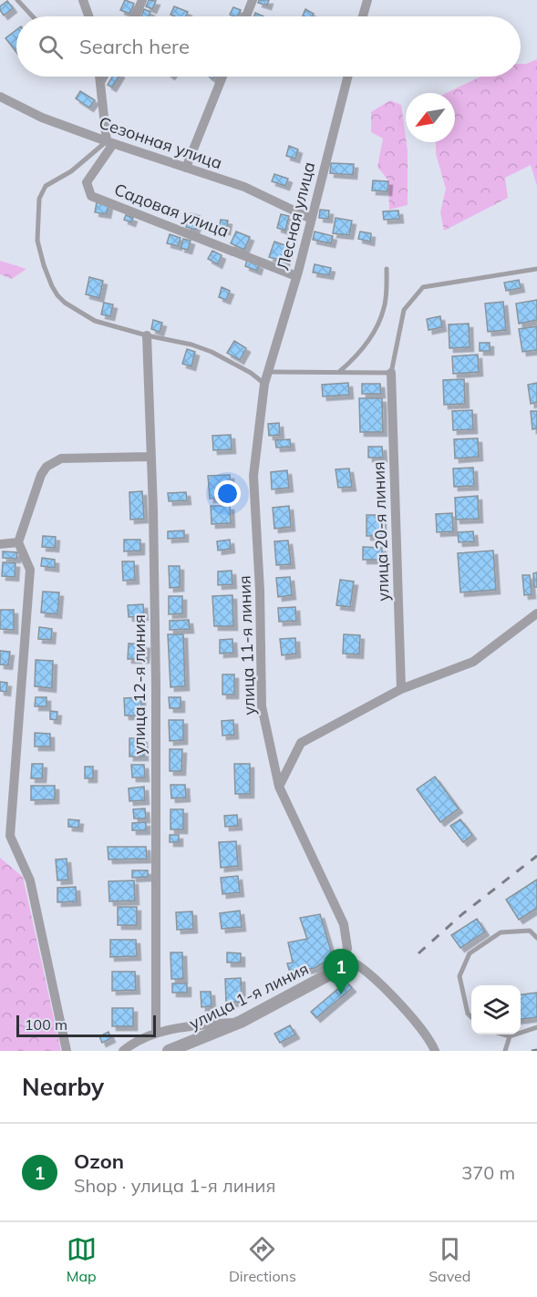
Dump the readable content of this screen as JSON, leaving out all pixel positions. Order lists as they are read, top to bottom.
{
  "streets": {
    "street": [
      "Сезонная улица",
      "Садовая улица",
      "Лесная улица",
      "улица 20-я линия",
      "улица 11-я линия",
      "улица 12-я линия",
      "улица 1-я линия"
    ]
  },
  "crossings": [
    ["Сезонная улица", "Садовая улица"],
    ["Сезонная улица", "Лесная улица"],
    ["Садовая улица", "Лесная улица"],
    ["Лесная улица", "улица 11-я линия"],
    ["улица 11-я линия", "улица 1-я линия"]
  ],
  "scale_bar": "100 m",
  "north": "bottom left",
  "page": {
    "search": "Search here",
    "pins": "1",
    "scale": "100 m",
    "heading": "Nearby",
    "list": [
      {
        "mark": "1",
        "name": "Ozon",
        "note": "Shop · улица 1-я линия",
        "value": "370 m"
      }
    ],
    "nav": ["Map", "Directions", "Saved"]
  }
}
